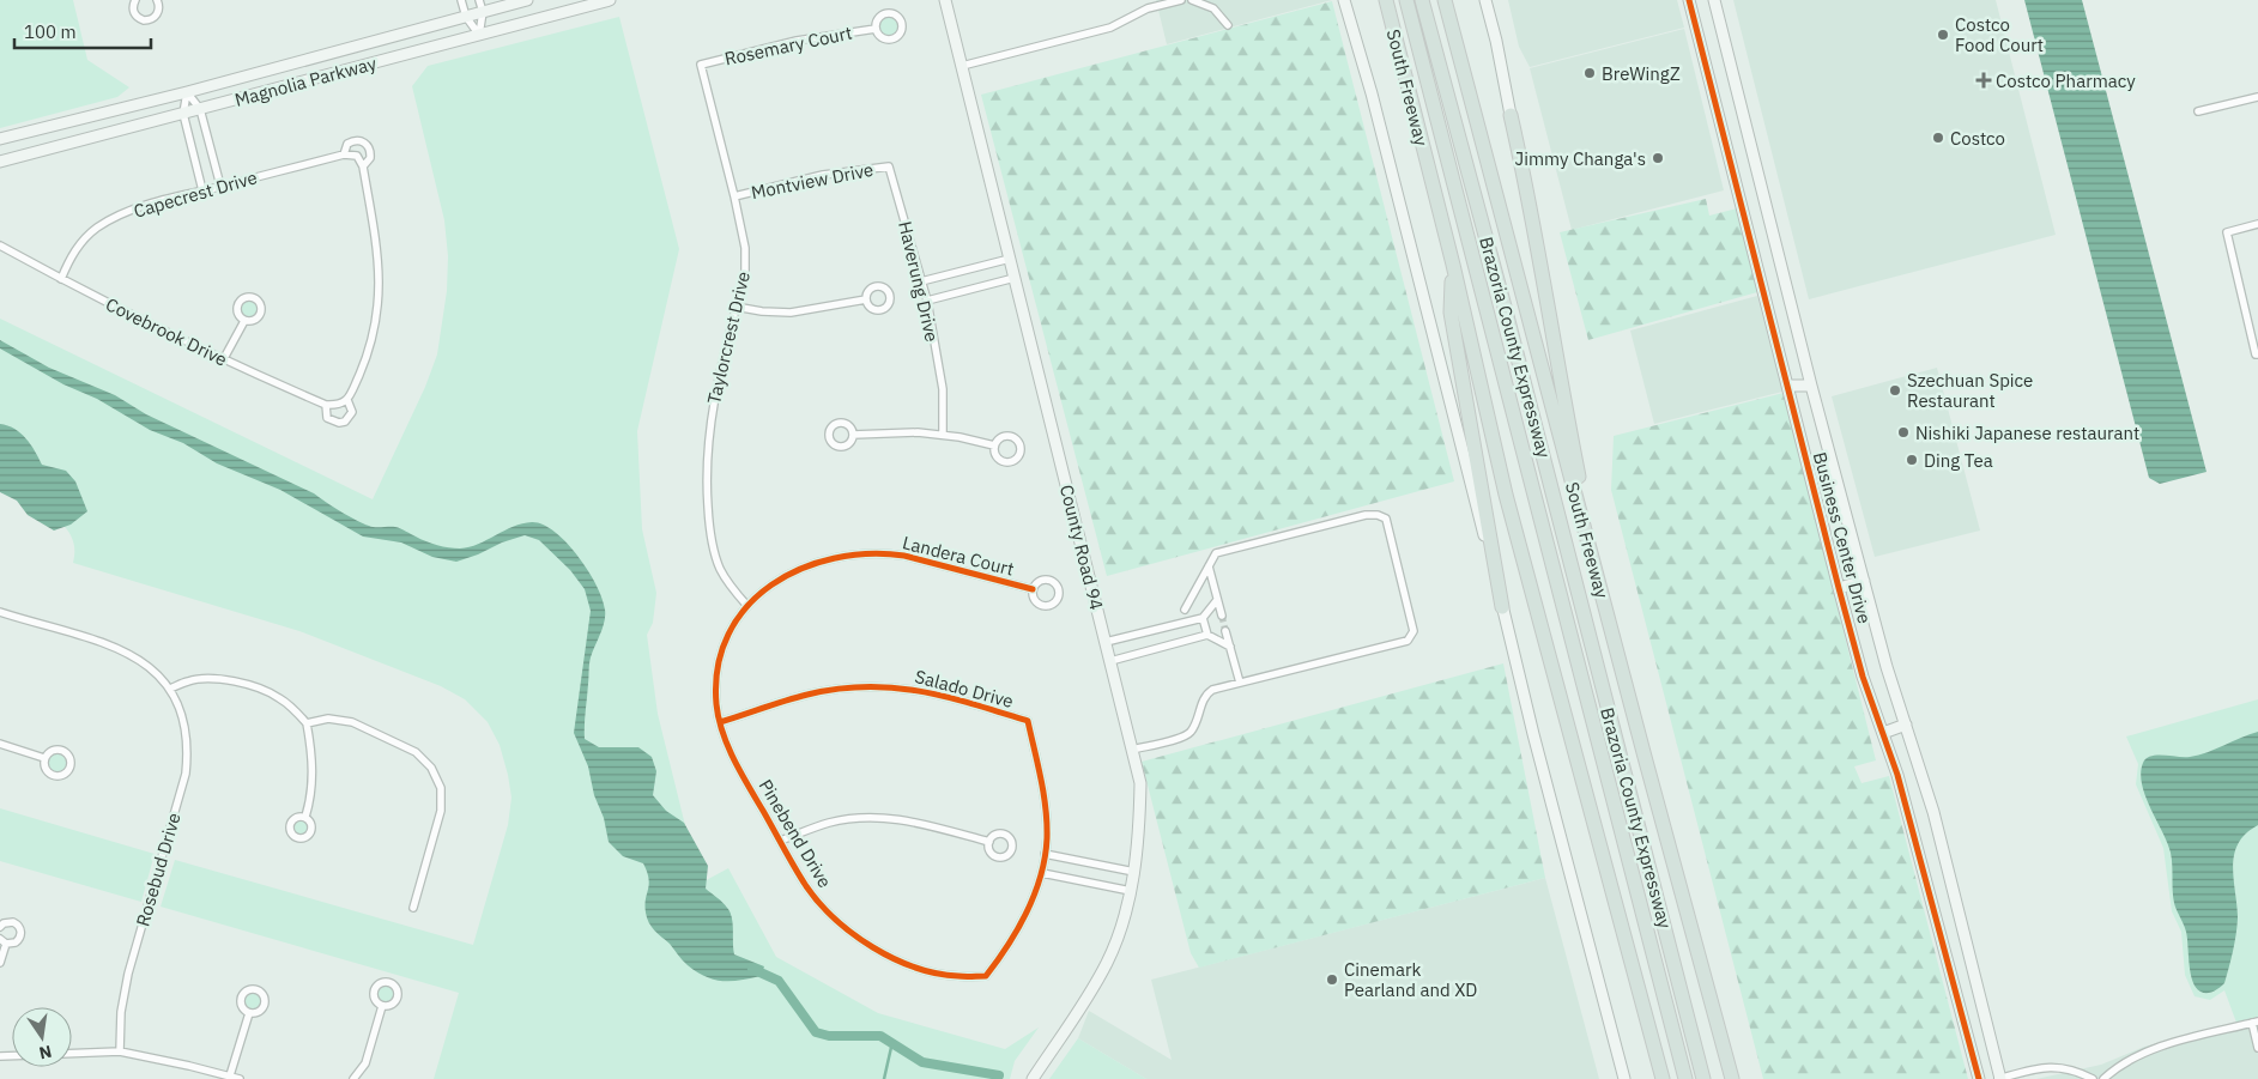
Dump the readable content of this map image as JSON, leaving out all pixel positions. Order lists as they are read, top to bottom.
{
  "streets": {
    "highway": ["South Freeway", "Brazoria County Expressway"],
    "street": [
      "Rosemary Court",
      "Magnolia Parkway",
      "Montview Drive",
      "Capecrest Drive",
      "Haverung Drive",
      "Covebrook Drive",
      "Taylorcrest Drive",
      "Business Center Drive",
      "County Road 94",
      "Landera Court",
      "Salado Drive",
      "Pinebend Drive",
      "Rosebud Drive"
    ]
  },
  "crossings": [
    ["Rosemary Court", "Taylorcrest Drive"],
    ["Montview Drive", "Haverung Drive"],
    ["Montview Drive", "Taylorcrest Drive"],
    ["Capecrest Drive", "Covebrook Drive"],
    ["Taylorcrest Drive", "Landera Court"],
    ["Taylorcrest Drive", "Pinebend Drive"],
    ["Landera Court", "Pinebend Drive"],
    ["Salado Drive", "Pinebend Drive"]
  ],
  "places": {
    "other": [
      "Costco Food Court",
      "BreWingZ",
      "Costco",
      "Jimmy Changa's",
      "Szechuan Spice Restaurant",
      "Nishiki Japanese restaurant",
      "Ding Tea",
      "Cinemark Pearland and XD"
    ],
    "health": ["Costco Pharmacy"]
  },
  "scale_bar": "100 m",
  "north": "bottom"
}
